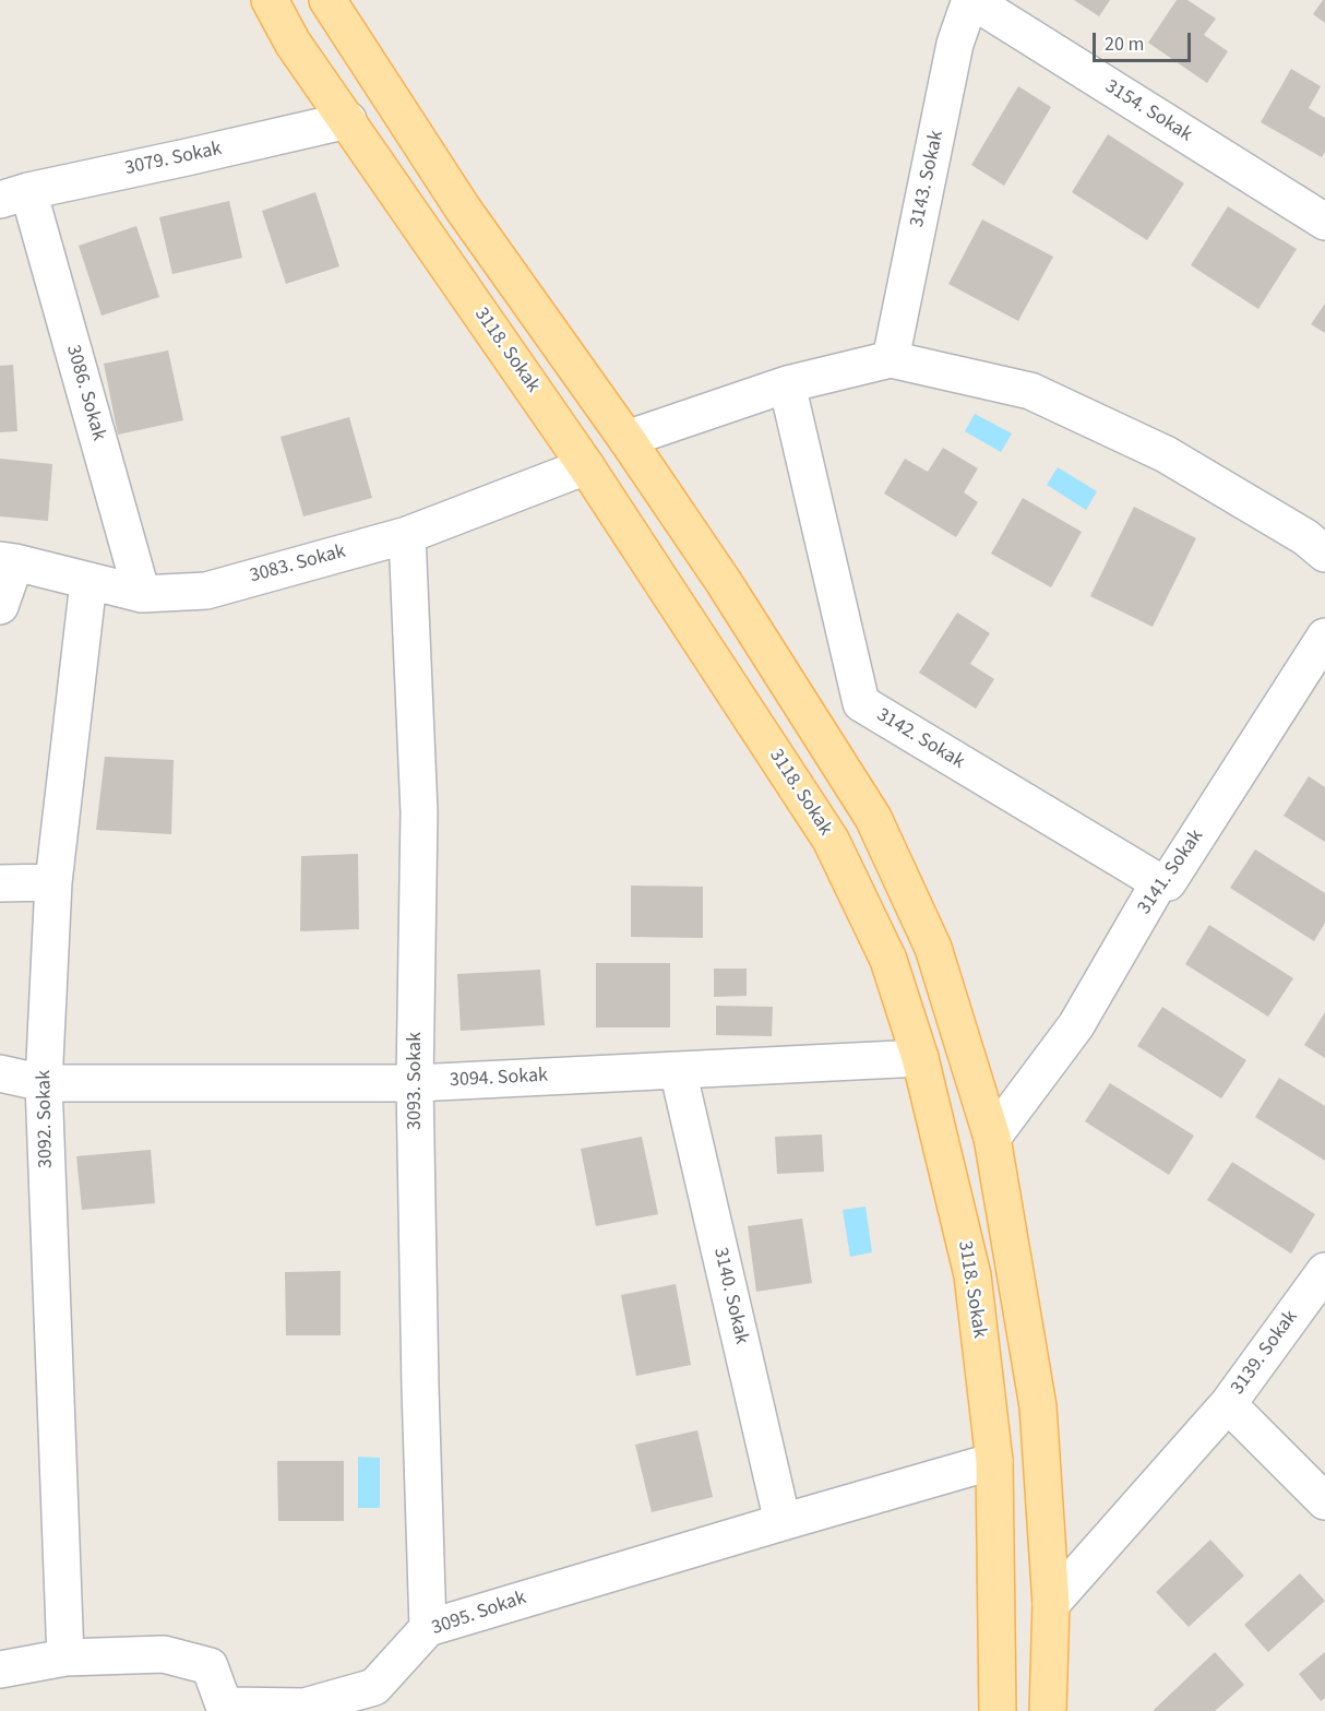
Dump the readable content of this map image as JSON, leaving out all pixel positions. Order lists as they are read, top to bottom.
{
  "streets": {
    "main road": ["3118. Sokak"],
    "street": [
      "3154. Sokak",
      "3079. Sokak",
      "3143. Sokak",
      "3086. Sokak",
      "3083. Sokak",
      "3142. Sokak",
      "3141. Sokak",
      "3094. Sokak",
      "3093. Sokak",
      "3092. Sokak",
      "3140. Sokak",
      "3139. Sokak",
      "3095. Sokak"
    ]
  },
  "crossings": [
    ["3154. Sokak", "3143. Sokak"],
    ["3079. Sokak", "3118. Sokak"],
    ["3079. Sokak", "3086. Sokak"],
    ["3118. Sokak", "3083. Sokak"],
    ["3118. Sokak", "3094. Sokak"],
    ["3118. Sokak", "3095. Sokak"],
    ["3086. Sokak", "3083. Sokak"],
    ["3083. Sokak", "3093. Sokak"],
    ["3083. Sokak", "3092. Sokak"],
    ["3142. Sokak", "3141. Sokak"],
    ["3094. Sokak", "3093. Sokak"],
    ["3094. Sokak", "3092. Sokak"],
    ["3094. Sokak", "3140. Sokak"],
    ["3093. Sokak", "3095. Sokak"],
    ["3092. Sokak", "3095. Sokak"],
    ["3140. Sokak", "3095. Sokak"]
  ],
  "scale_bar": "20 m"
}
